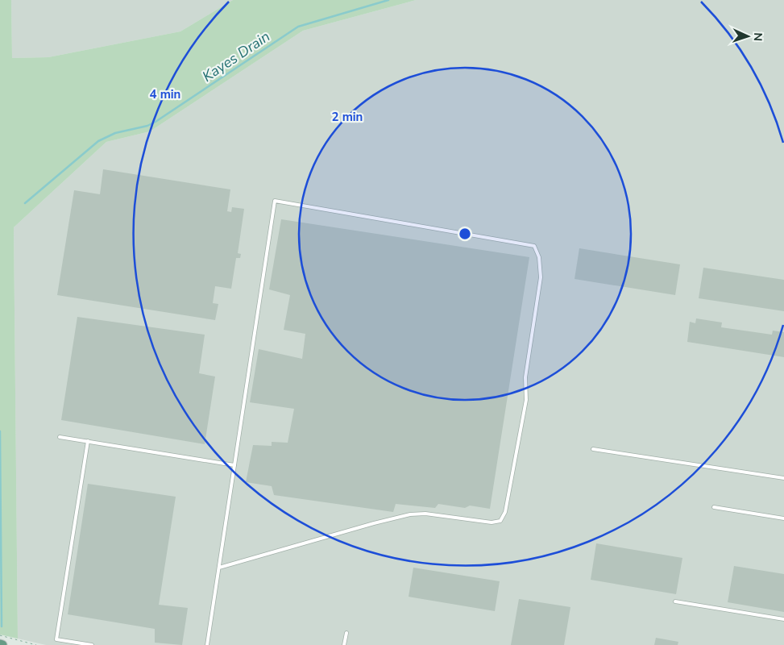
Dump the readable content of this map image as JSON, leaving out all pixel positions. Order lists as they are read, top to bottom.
{
  "water": ["Kayes Drain"],
  "north": "right",
  "rings": ["4 min", "2 min"]
}
